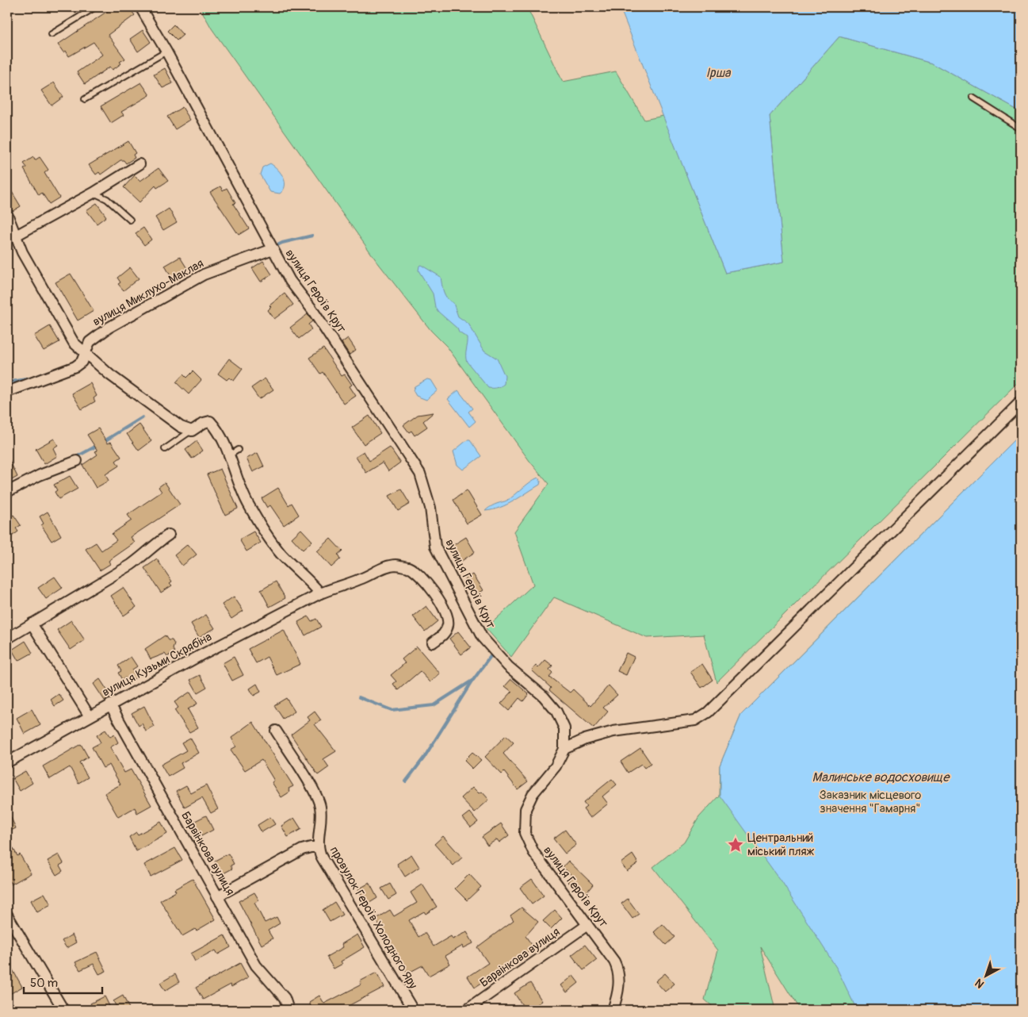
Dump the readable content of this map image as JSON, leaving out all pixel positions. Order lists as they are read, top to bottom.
{
  "streets": {
    "street": [
      "вулиця Героїв Крут",
      "вулиця Миклухо-Маклая",
      "вулиця Кузьми Скрябіна",
      "Барвінкова вулиця",
      "провулок Героїв Холодного Яру"
    ]
  },
  "crossings": [
    ["вулиця Героїв Крут", "вулиця Миклухо-Маклая"],
    ["вулиця Героїв Крут", "Барвінкова вулиця"],
    ["вулиця Кузьми Скрябіна", "Барвінкова вулиця"]
  ],
  "water": ["Ірша", "Малинське водосховище"],
  "parks": ["Заказник місцевого значення \"Гамарня\""],
  "places": {
    "place": ["Центральний міський пляж"]
  },
  "scale_bar": "50 m",
  "north": "bottom left"
}
